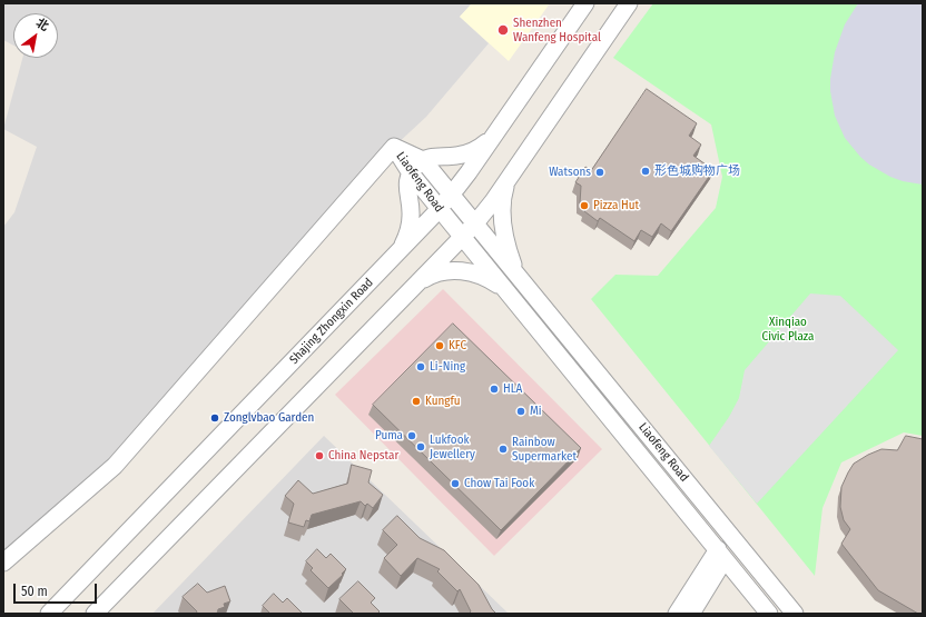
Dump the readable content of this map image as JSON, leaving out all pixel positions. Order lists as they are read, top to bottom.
{
  "streets": {
    "street": ["Liaofeng Road", "Shajing Zhongxin Road"]
  },
  "crossings": [
    ["Liaofeng Road", "Shajing Zhongxin Road"]
  ],
  "parks": ["Xinqiao Civic Plaza"],
  "places": [
    "Shenzhen Wanfeng Hospital",
    "形色城购物广场",
    "Watsons",
    "Pizza Hut",
    "KFC",
    "Li-Ning",
    "HLA",
    "Kungfu",
    "Mi",
    "Zonglvbao Garden",
    "Puma",
    "Lukfook Jewellery",
    "Rainbow Supermarket",
    "China Nepstar",
    "Chow Tai Fook"
  ],
  "scale_bar": "50 m",
  "north": "top right"
}
